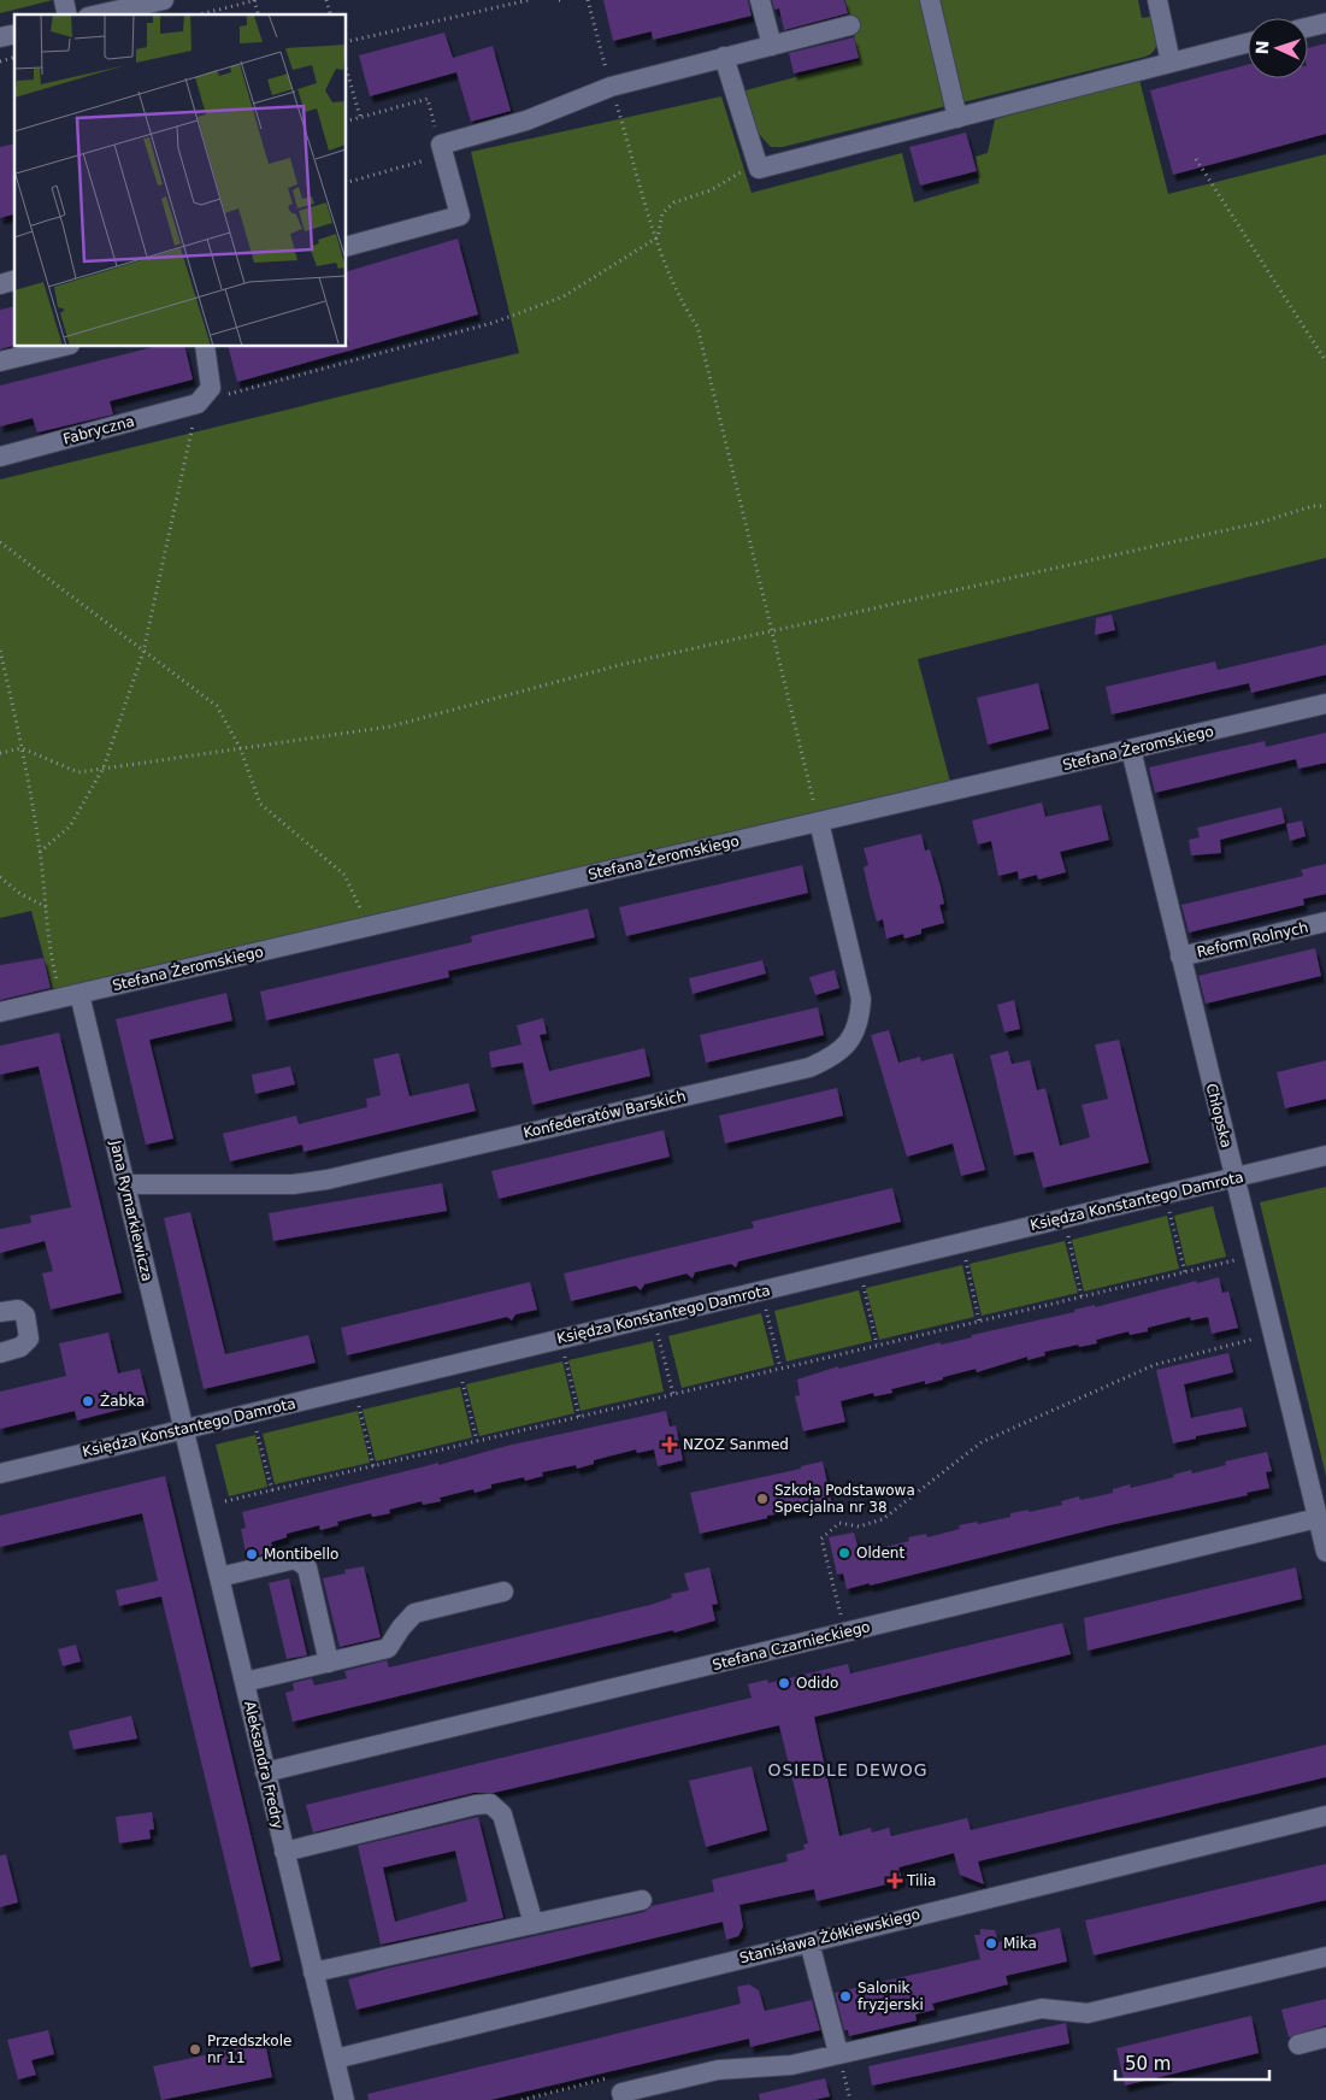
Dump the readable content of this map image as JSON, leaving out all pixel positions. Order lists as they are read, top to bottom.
{
  "streets": {
    "street": [
      "Fabryczna",
      "Stefana Żeromskiego",
      "Reform Rolnych",
      "Konfederatów Barskich",
      "Chłopska",
      "Księdza Konstantego Damrota",
      "Jana Rymarkiewicza",
      "Stefana Czarnieckiego",
      "Aleksandra Fredry",
      "Stanisława Żółkiewskiego"
    ]
  },
  "crossings": [
    ["Stefana Żeromskiego", "Konfederatów Barskich"],
    ["Stefana Żeromskiego", "Chłopska"],
    ["Stefana Żeromskiego", "Jana Rymarkiewicza"],
    ["Reform Rolnych", "Chłopska"],
    ["Konfederatów Barskich", "Jana Rymarkiewicza"],
    ["Chłopska", "Księdza Konstantego Damrota"],
    ["Chłopska", "Stefana Czarnieckiego"],
    ["Księdza Konstantego Damrota", "Jana Rymarkiewicza"],
    ["Księdza Konstantego Damrota", "Aleksandra Fredry"],
    ["Jana Rymarkiewicza", "Aleksandra Fredry"],
    ["Stefana Czarnieckiego", "Aleksandra Fredry"],
    ["Aleksandra Fredry", "Stanisława Żółkiewskiego"]
  ],
  "districts": ["OSIEDLE DEWOG"],
  "places": {
    "other": [
      "Żabka",
      "Szkoła Podstawowa Specjalna nr 38",
      "Oldent",
      "Montibello",
      "Odido",
      "Mika",
      "Salonik fryzjerski",
      "Przedszkole nr 11"
    ],
    "health": ["NZOZ Sanmed", "Tilia"]
  },
  "scale_bar": "50 m",
  "north": "left"
}
